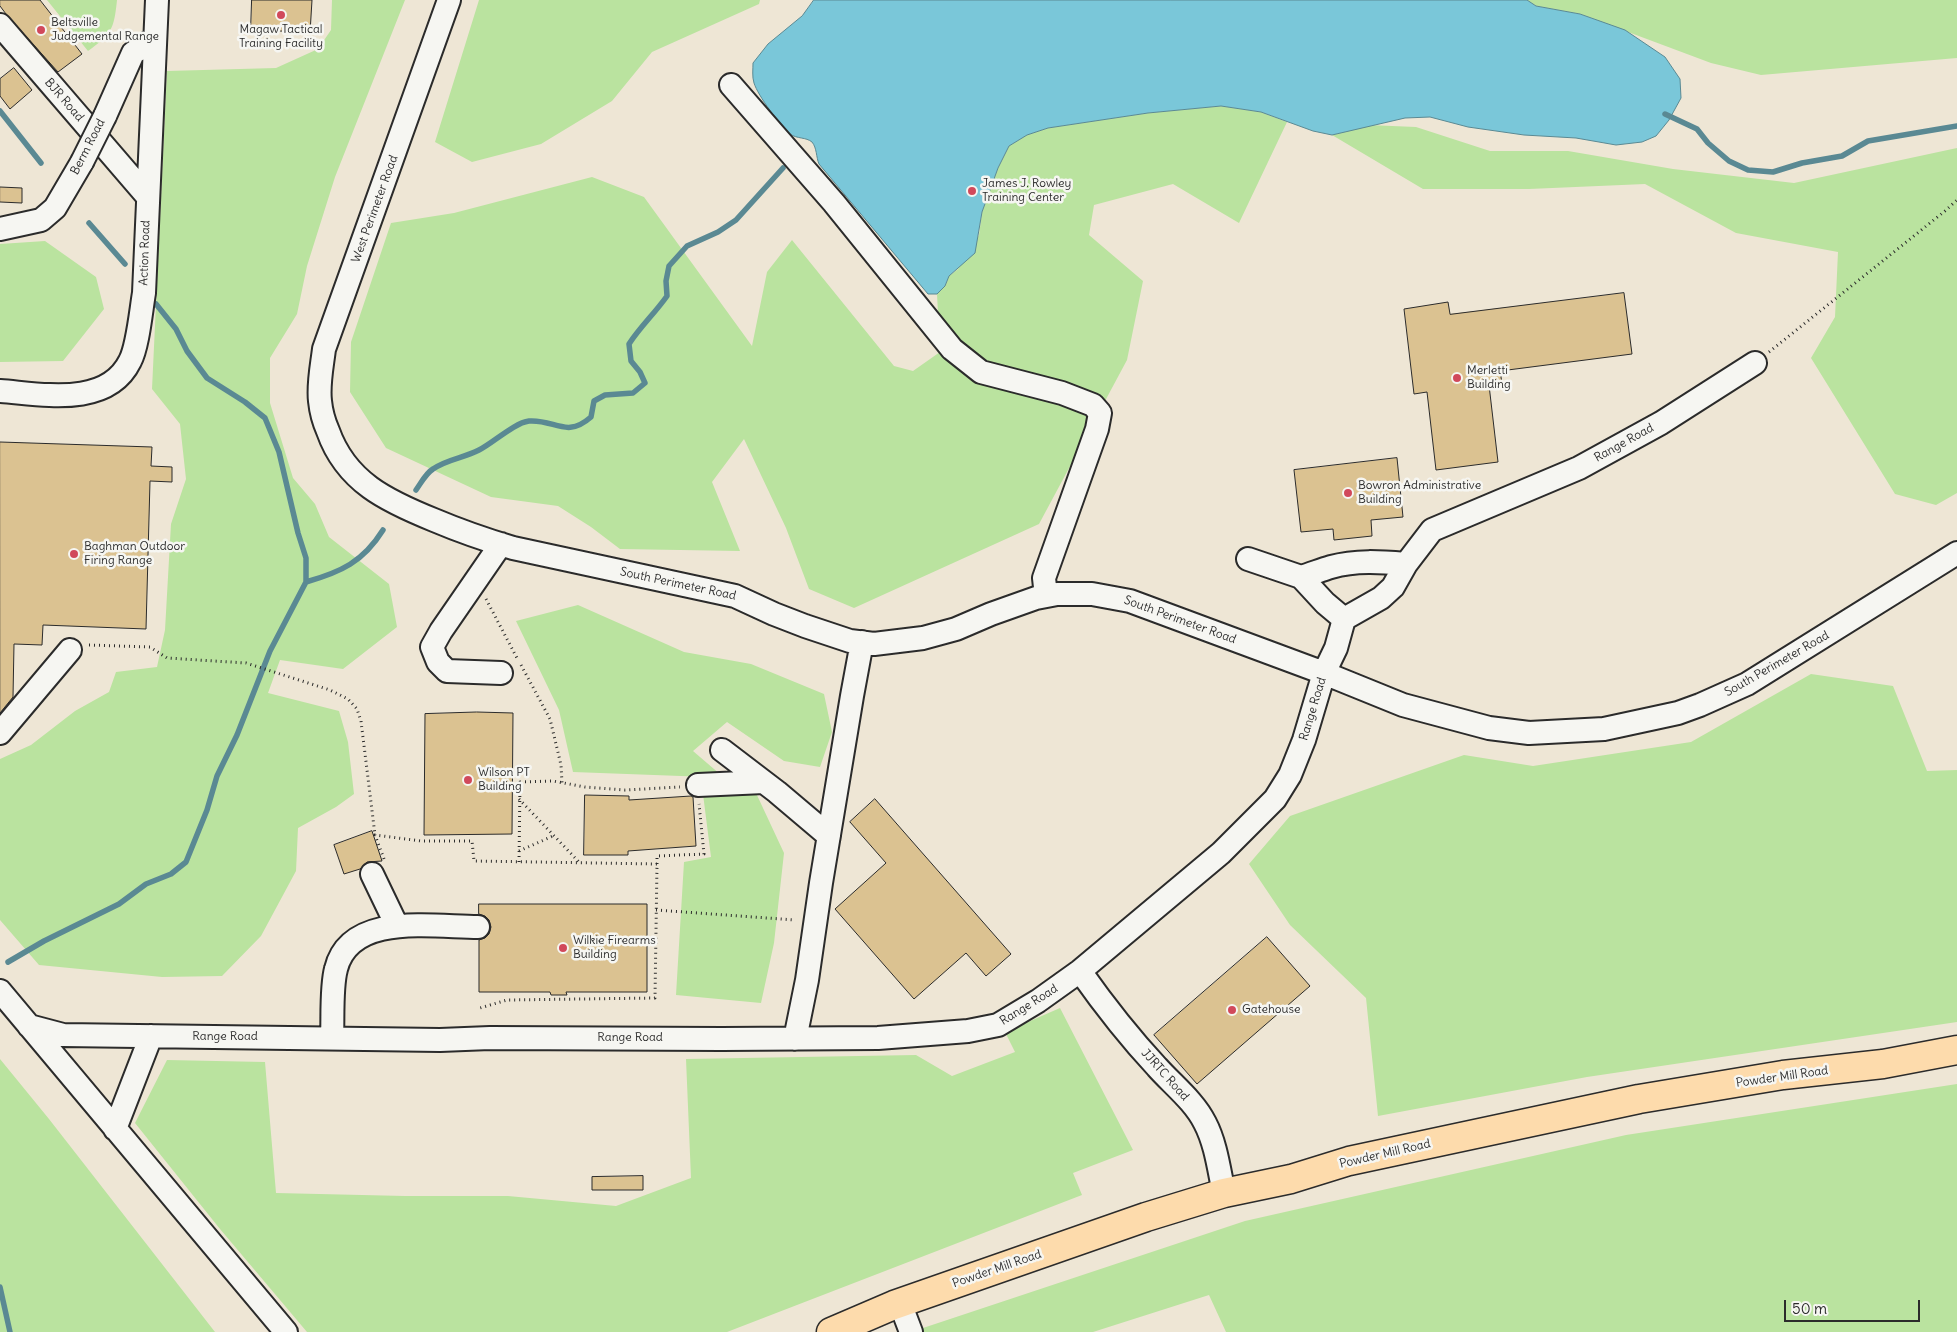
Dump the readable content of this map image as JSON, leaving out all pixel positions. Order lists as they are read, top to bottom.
{
  "streets": {
    "main road": ["Powder Mill Road"],
    "lane": [
      "BJR Road",
      "Berm Road",
      "West Perimeter Road",
      "Action Road",
      "Range Road",
      "South Perimeter Road",
      "JJRTC Road"
    ]
  },
  "crossings": [
    ["BJR Road", "Action Road"],
    ["Berm Road", "Action Road"],
    ["West Perimeter Road", "South Perimeter Road"],
    ["Range Road", "South Perimeter Road"],
    ["Range Road", "JJRTC Road"],
    ["JJRTC Road", "Powder Mill Road"]
  ],
  "places": [
    "Magaw Tactical Training Facility",
    "Beltsville Judgemental Range",
    "James J. Rowley Training Center",
    "Merletti Building",
    "Bowron Administrative Building",
    "Baghman Outdoor Firing Range",
    "Wilson PT Building",
    "Wilkie Firearms Building",
    "Gatehouse"
  ],
  "scale_bar": "50 m"
}
